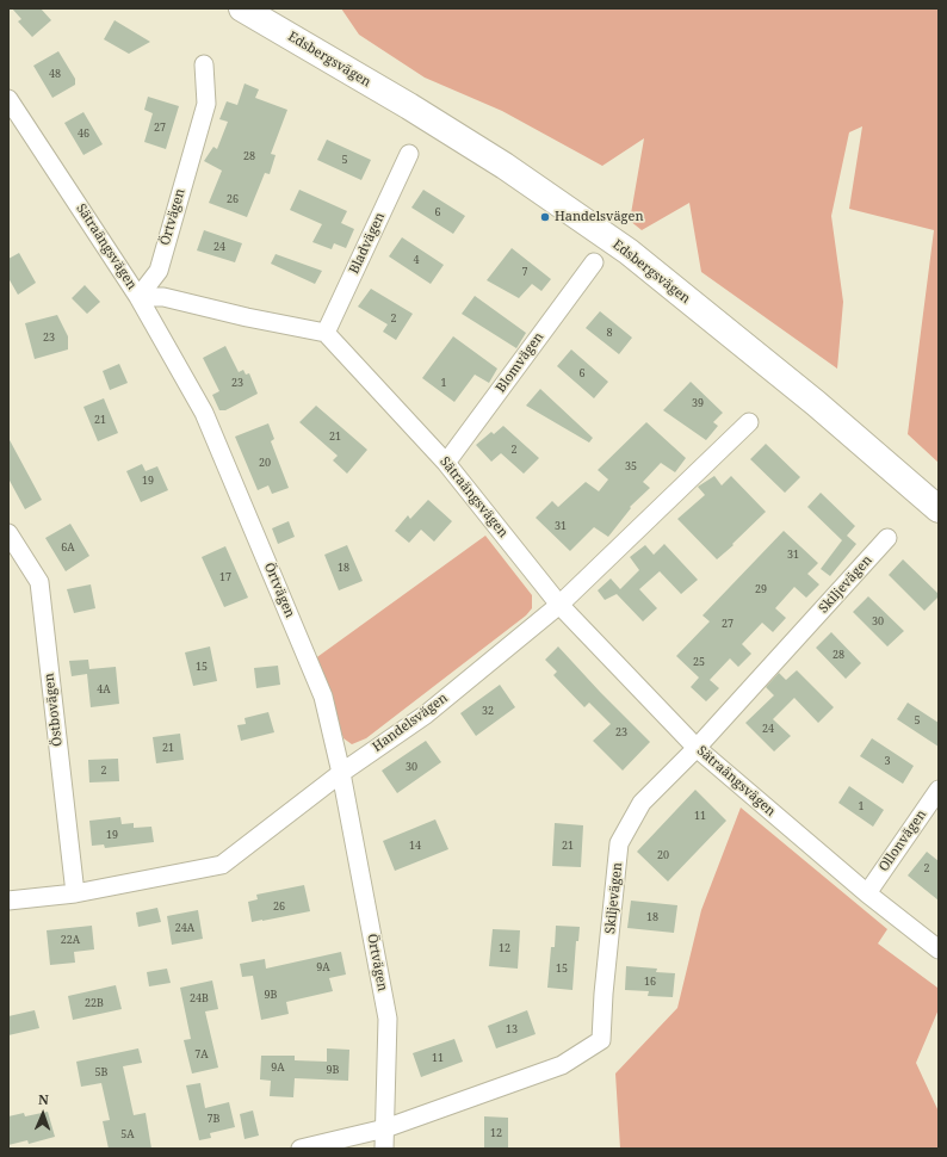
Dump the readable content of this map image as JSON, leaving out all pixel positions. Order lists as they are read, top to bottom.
{
  "streets": {
    "main road": ["Edsbergsvägen"],
    "street": [
      "Örtvägen",
      "Bladvägen",
      "Sätraängsvägen",
      "Blomvägen",
      "Skiljevägen",
      "Östbovägen",
      "Handelsvägen",
      "Ollonvägen"
    ]
  },
  "crossings": [
    ["Örtvägen", "Sätraängsvägen"],
    ["Örtvägen", "Skiljevägen"],
    ["Örtvägen", "Handelsvägen"],
    ["Bladvägen", "Sätraängsvägen"],
    ["Sätraängsvägen", "Blomvägen"],
    ["Sätraängsvägen", "Skiljevägen"],
    ["Sätraängsvägen", "Handelsvägen"],
    ["Sätraängsvägen", "Ollonvägen"],
    ["Östbovägen", "Handelsvägen"]
  ],
  "places": ["Handelsvägen"],
  "house_numbers": [
    "48",
    "27",
    "46",
    "28",
    "5",
    "26",
    "6",
    "24",
    "4",
    "7",
    "2",
    "8",
    "23",
    "6",
    "23",
    "1",
    "39",
    "21",
    "21",
    "2",
    "20",
    "35",
    "19",
    "31",
    "6A",
    "31",
    "18",
    "17",
    "29",
    "30",
    "27",
    "28",
    "25",
    "15",
    "4A",
    "32",
    "5",
    "24",
    "23",
    "21",
    "3",
    "30",
    "2",
    "1",
    "11",
    "19",
    "14",
    "21",
    "20",
    "2",
    "26",
    "18",
    "24A",
    "22A",
    "12",
    "9A",
    "15",
    "16",
    "9B",
    "24B",
    "22B",
    "13",
    "7A",
    "11",
    "9A",
    "9B",
    "5B",
    "7B",
    "12",
    "5A"
  ],
  "north": "top"
}
